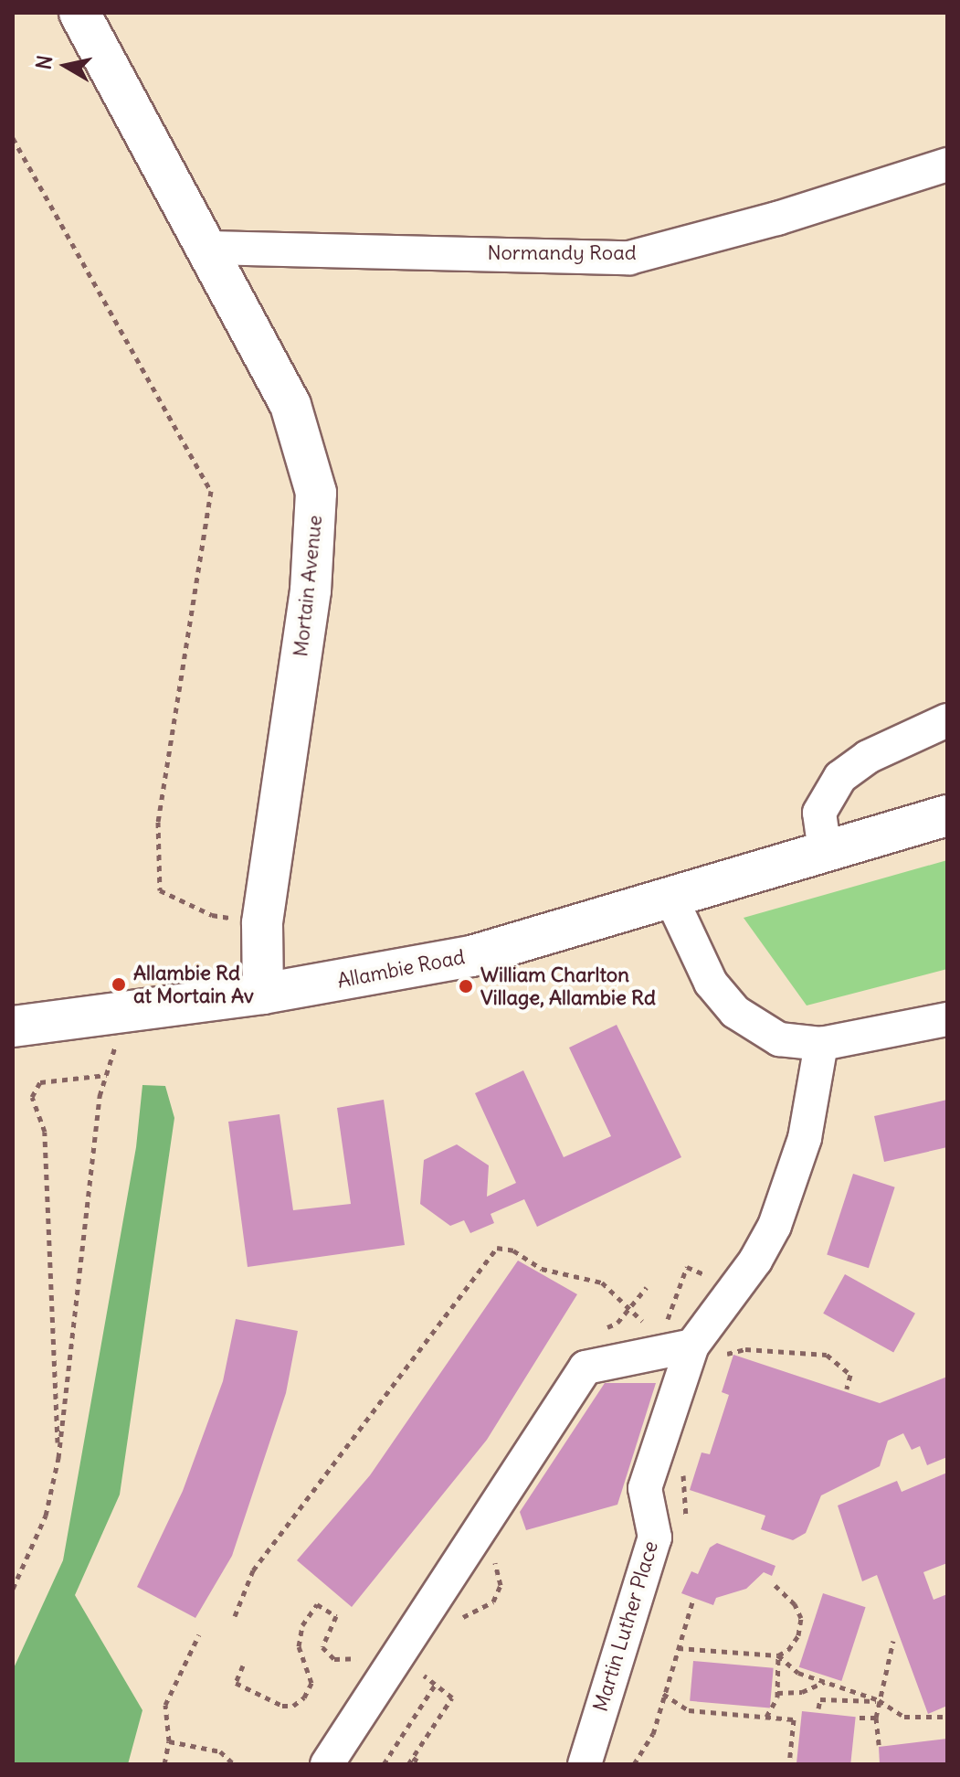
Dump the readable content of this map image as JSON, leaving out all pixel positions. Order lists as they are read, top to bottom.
{
  "streets": {
    "street": [
      "Normandy Road",
      "Mortain Avenue",
      "Allambie Road",
      "Martin Luther Place"
    ]
  },
  "crossings": [
    ["Normandy Road", "Mortain Avenue"],
    ["Mortain Avenue", "Allambie Road"]
  ],
  "places": ["Allambie Rd at Mortain Av", "William Charlton Village, Allambie Rd"],
  "north": "left"
}
